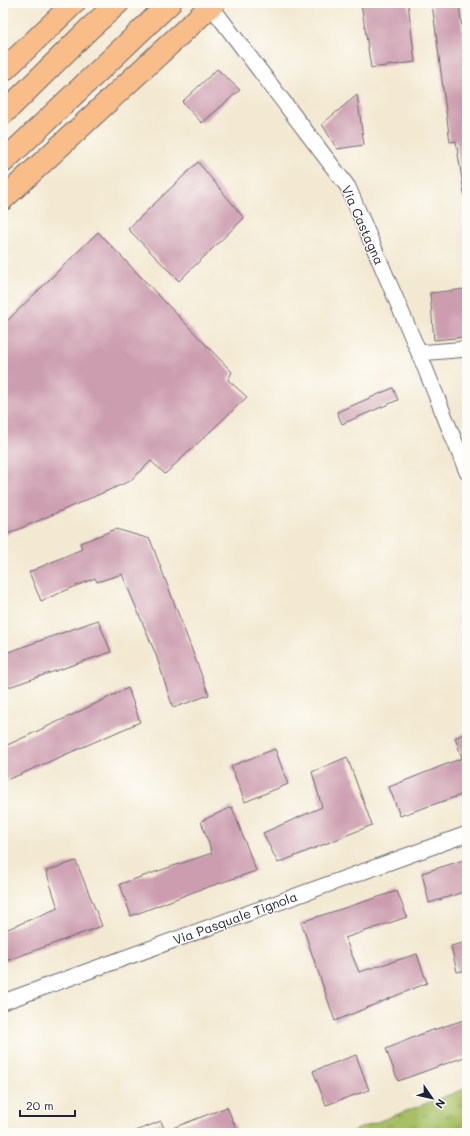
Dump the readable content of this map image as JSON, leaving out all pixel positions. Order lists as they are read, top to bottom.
{
  "streets": {
    "street": ["Via Castagna", "Via Pasquale Tignola"]
  },
  "scale_bar": "20 m",
  "north": "bottom right"
}
